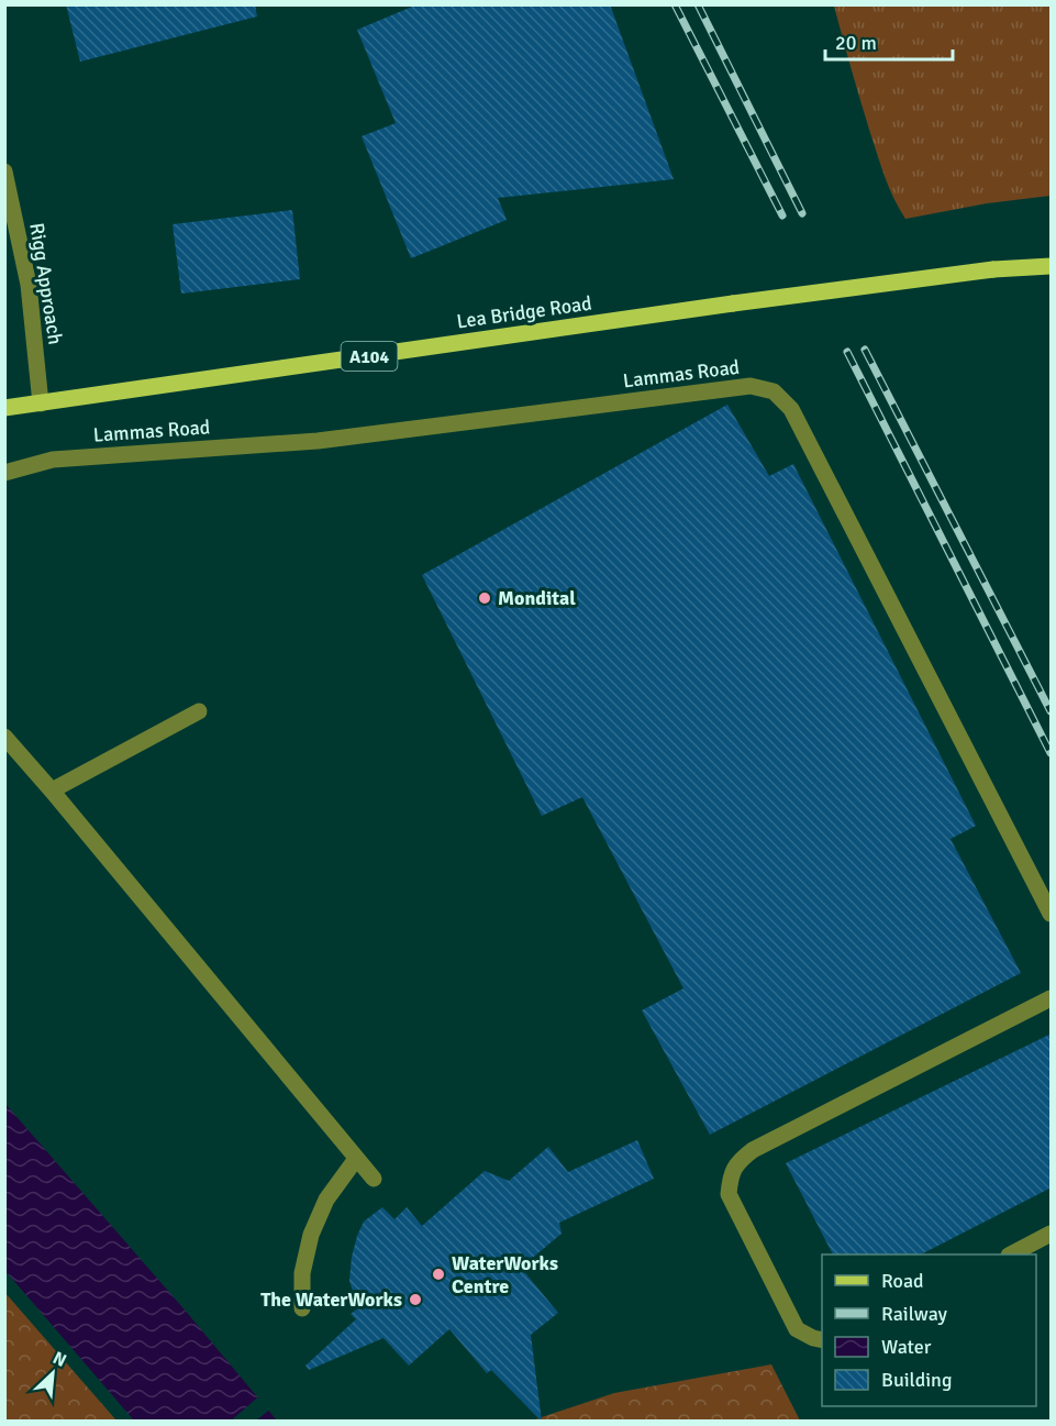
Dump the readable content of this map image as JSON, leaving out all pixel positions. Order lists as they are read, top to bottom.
{
  "streets": {
    "main road": ["Lea Bridge Road", "A104"],
    "street": ["Rigg Approach", "Lammas Road"]
  },
  "crossings": [
    ["Rigg Approach", "Lea Bridge Road"]
  ],
  "places": ["Mondital", "WaterWorks Centre", "The WaterWorks"],
  "legend": [
    "Road",
    "Railway",
    "Water",
    "Building"
  ],
  "scale_bar": "20 m",
  "north": "top right"
}
